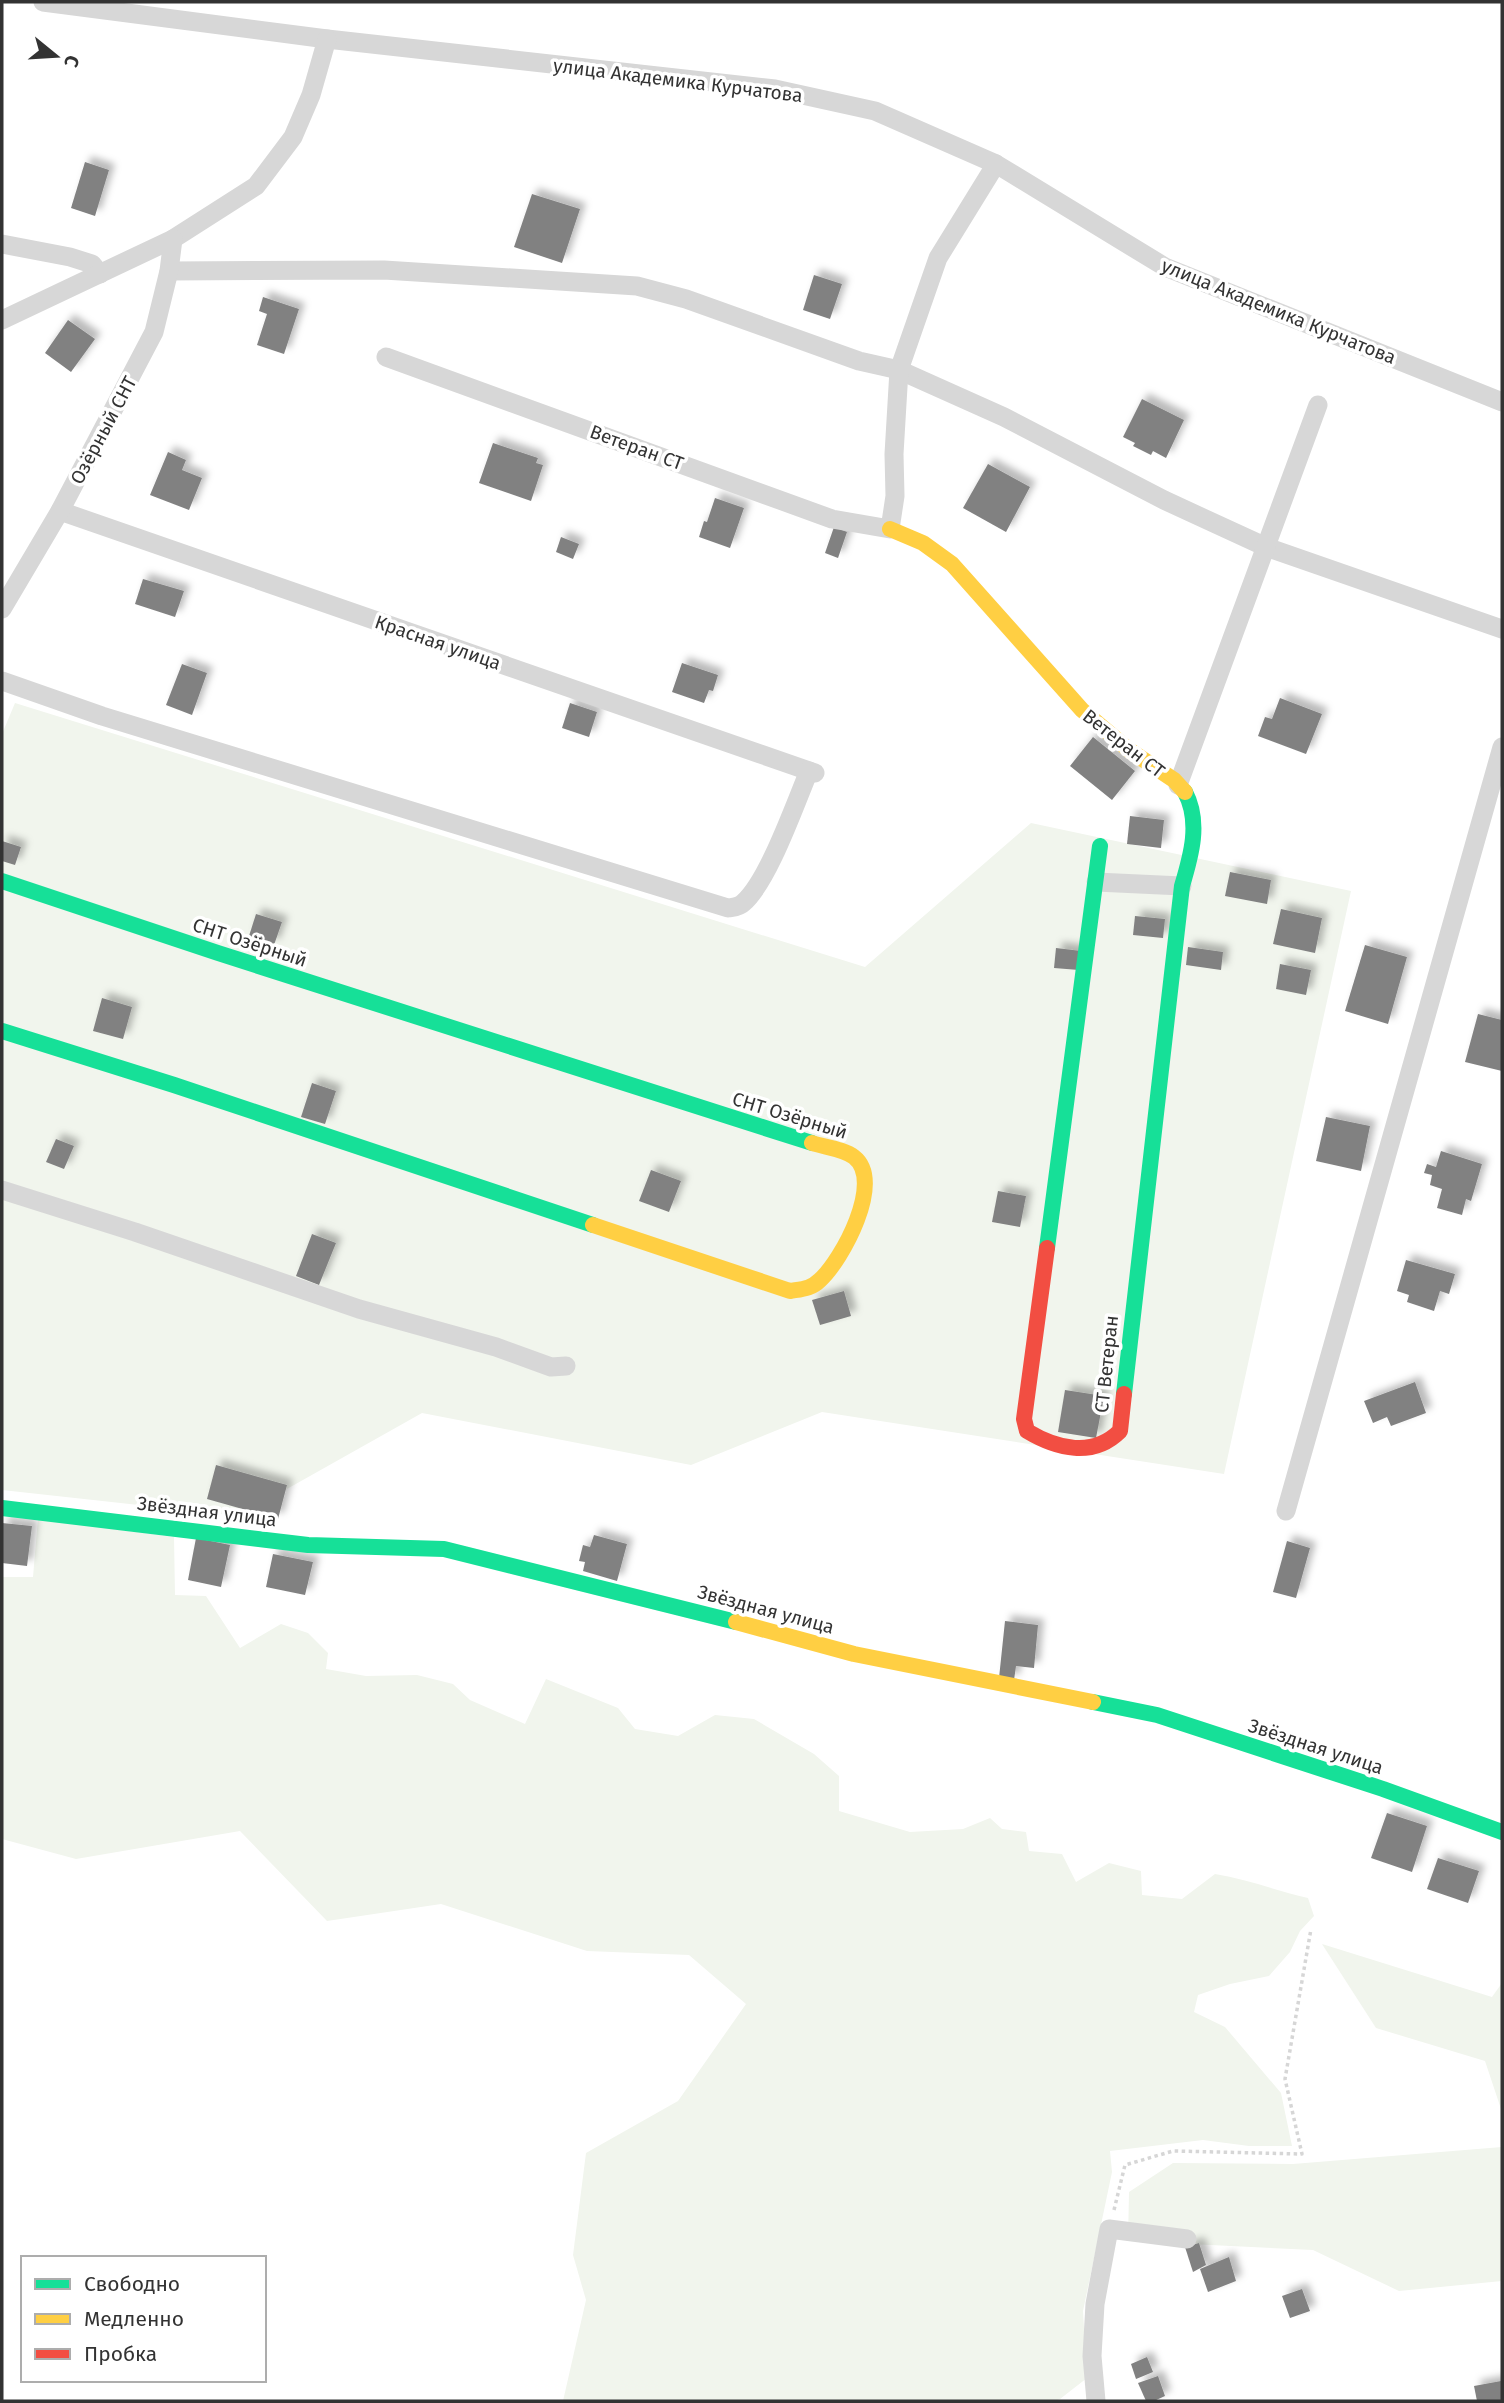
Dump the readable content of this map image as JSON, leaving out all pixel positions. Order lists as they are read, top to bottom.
{
  "streets": {
    "street": [
      "улица Академика Курчатова",
      "Озёрный СНТ",
      "Ветеран СТ",
      "Красная улица",
      "СНТ Озёрный",
      "СТ Ветеран",
      "Звёздная улица"
    ]
  },
  "crossings": [
    ["Озёрный СНТ", "Красная улица"],
    ["Ветеран СТ", "СТ Ветеран"]
  ],
  "legend": ["Свободно", "Медленно", "Пробка"],
  "north": "right"
}
